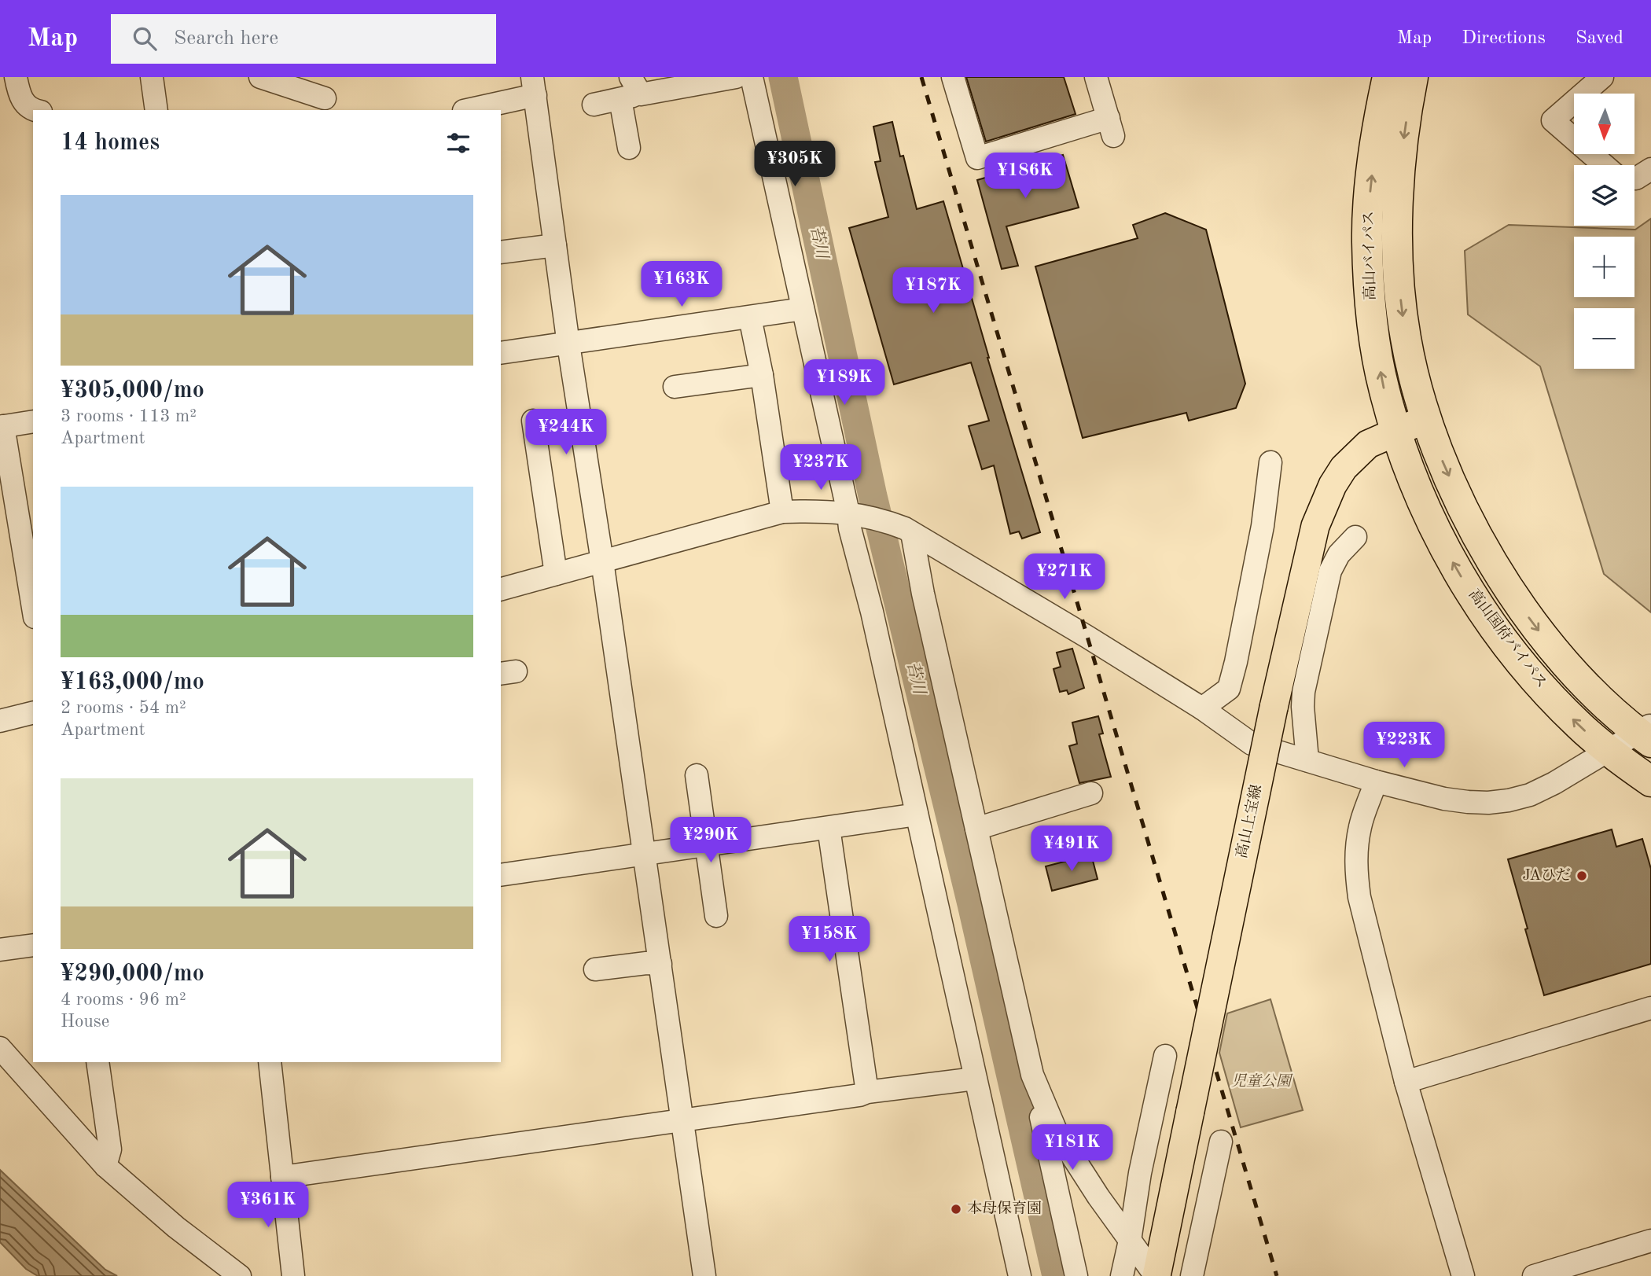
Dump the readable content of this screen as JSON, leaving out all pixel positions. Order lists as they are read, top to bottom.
{
  "streets": {
    "highway": ["高山バイパス", "高山国府バイパス"],
    "main road": ["高山上宝線"]
  },
  "crossings": [
    ["高山バイパス", "高山国府バイパス"],
    ["高山バイパス", "高山上宝線"],
    ["高山国府バイパス", "高山上宝線"]
  ],
  "water": ["苔川"],
  "parks": ["児童公園"],
  "places": ["JAひだ", "本母保育園"],
  "north": "bottom",
  "page": {
    "header": "Map",
    "search": "Search here",
    "nav": ["Map", "Directions", "Saved"],
    "map_buttons": ["+", "−"],
    "heading": "14 homes",
    "price": [
      "¥305K",
      "¥186K",
      "¥163K",
      "¥187K",
      "¥189K",
      "¥244K",
      "¥237K",
      "¥271K",
      "¥223K",
      "¥290K",
      "¥491K",
      "¥158K",
      "¥181K",
      "¥361K"
    ],
    "list": [
      {
        "name": "¥305,000/mo",
        "note": "3 rooms · 113 m² · Apartment"
      },
      {
        "name": "¥163,000/mo",
        "note": "2 rooms · 54 m² · Apartment"
      },
      {
        "name": "¥290,000/mo",
        "note": "4 rooms · 96 m² · House"
      }
    ]
  }
}
